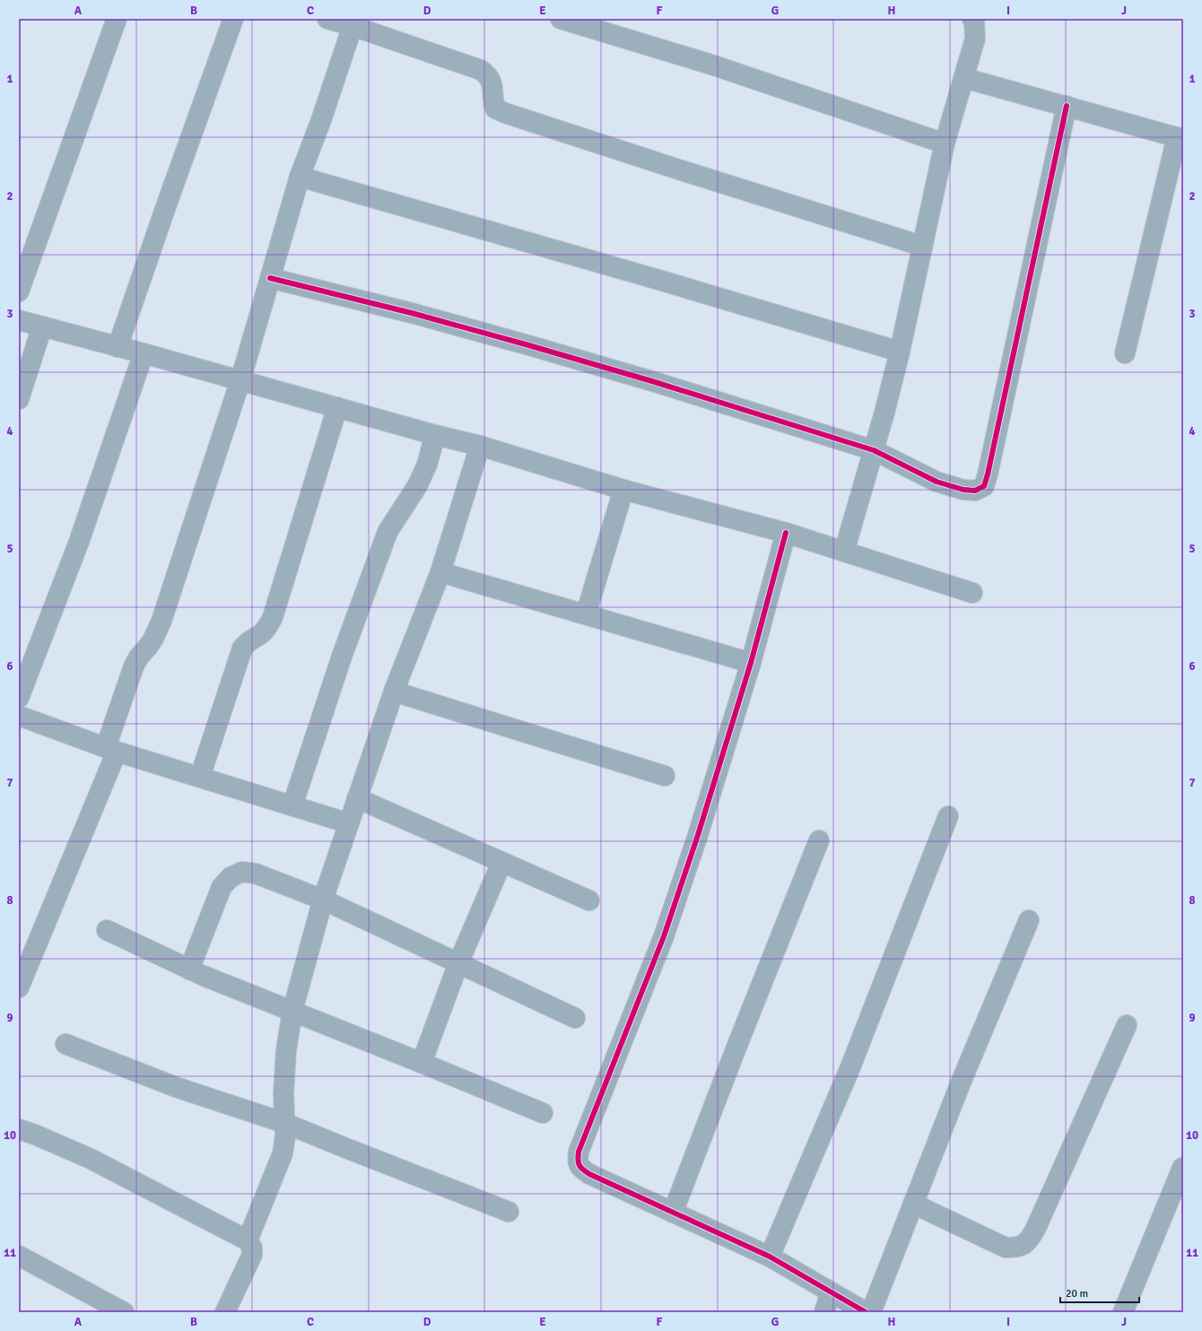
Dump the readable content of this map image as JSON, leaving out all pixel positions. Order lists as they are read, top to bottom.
{
  "scale_bar": "20 m",
  "grid": {
    "columns": [
      "A",
      "B",
      "C",
      "D",
      "E",
      "F",
      "G",
      "H",
      "I",
      "J"
    ],
    "rows": [
      "1",
      "2",
      "3",
      "4",
      "5",
      "6",
      "7",
      "8",
      "9",
      "10",
      "11"
    ]
  }
}
